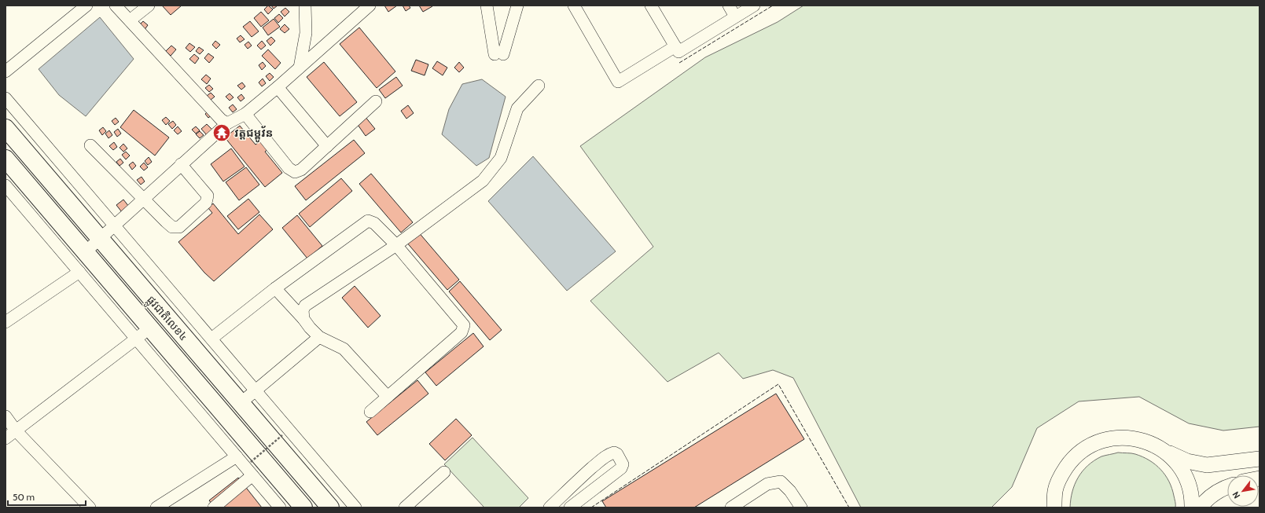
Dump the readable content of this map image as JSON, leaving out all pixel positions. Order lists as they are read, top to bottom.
{
  "streets": {
    "highway": ["ផ្លូវជាតិលេខ៤"]
  },
  "places": {
    "temple": ["វត្តជម្ពូវ័ន"]
  },
  "scale_bar": "50 m",
  "north": "bottom left"
}
